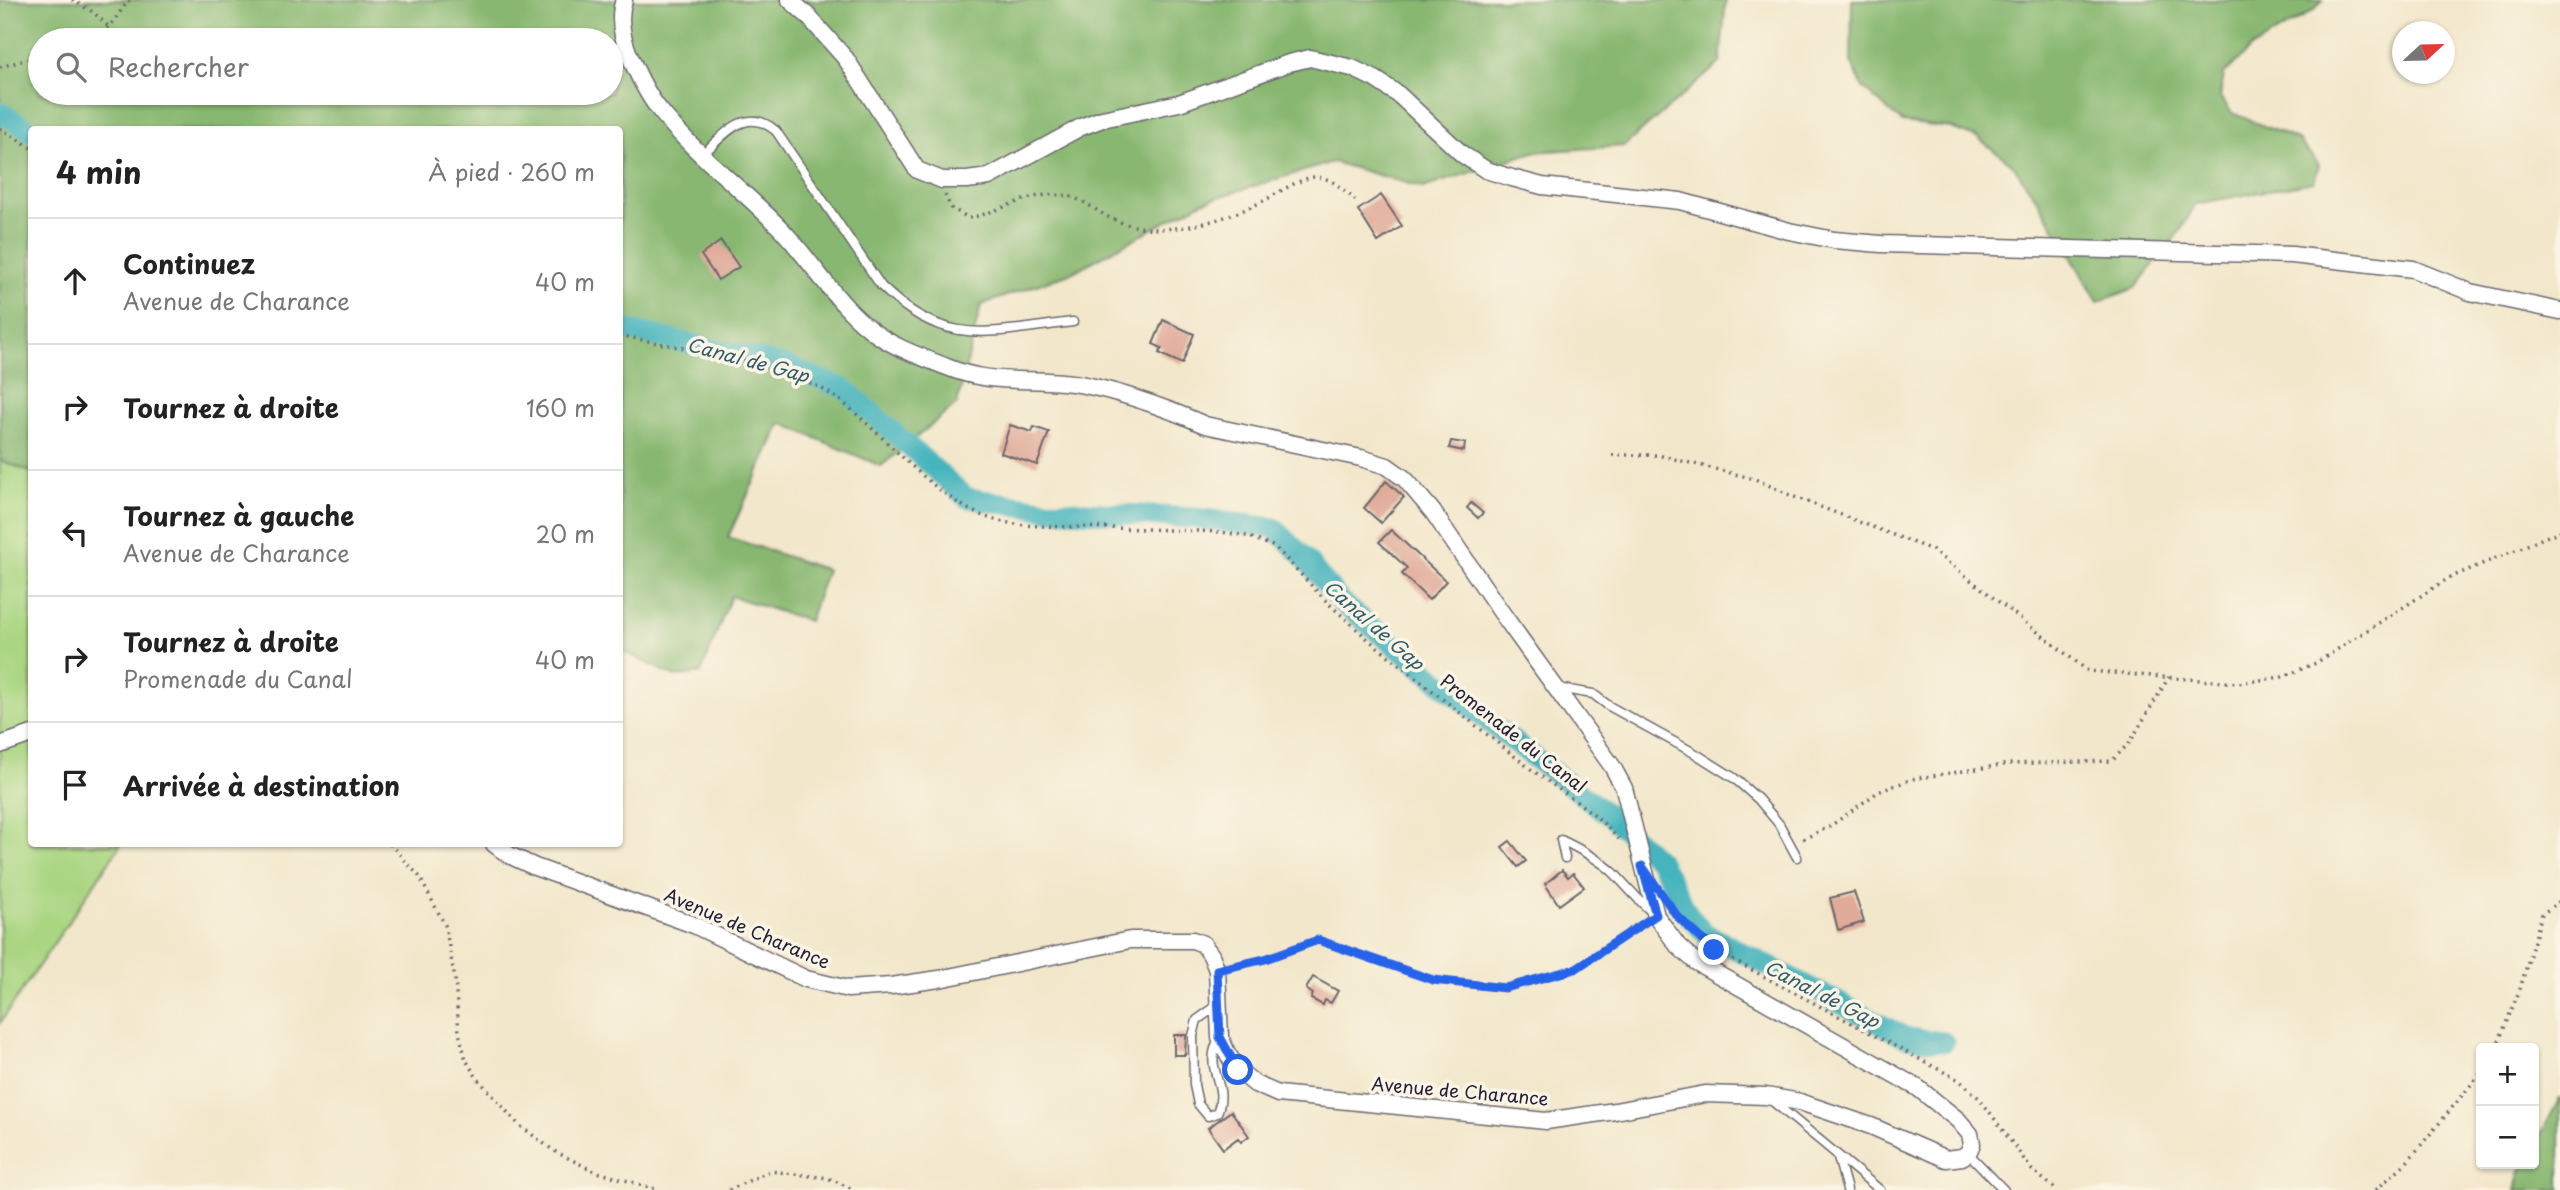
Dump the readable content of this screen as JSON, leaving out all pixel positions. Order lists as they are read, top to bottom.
{
  "streets": {
    "street": ["Avenue de Charance"],
    "path": ["Promenade du Canal"]
  },
  "water": ["Canal de Gap"],
  "north": "right",
  "page": {
    "search": "Rechercher",
    "heading": ["4 min", "À pied · 260 m"],
    "list": [
      ["Continuez", "Avenue de Charance", "40 m"],
      ["Tournez à droite", "160 m"],
      ["Tournez à gauche", "Avenue de Charance", "20 m"],
      ["Tournez à droite", "Promenade du Canal", "40 m"],
      "Arrivée à destination"
    ],
    "map_buttons": ["+", "−"]
  }
}
